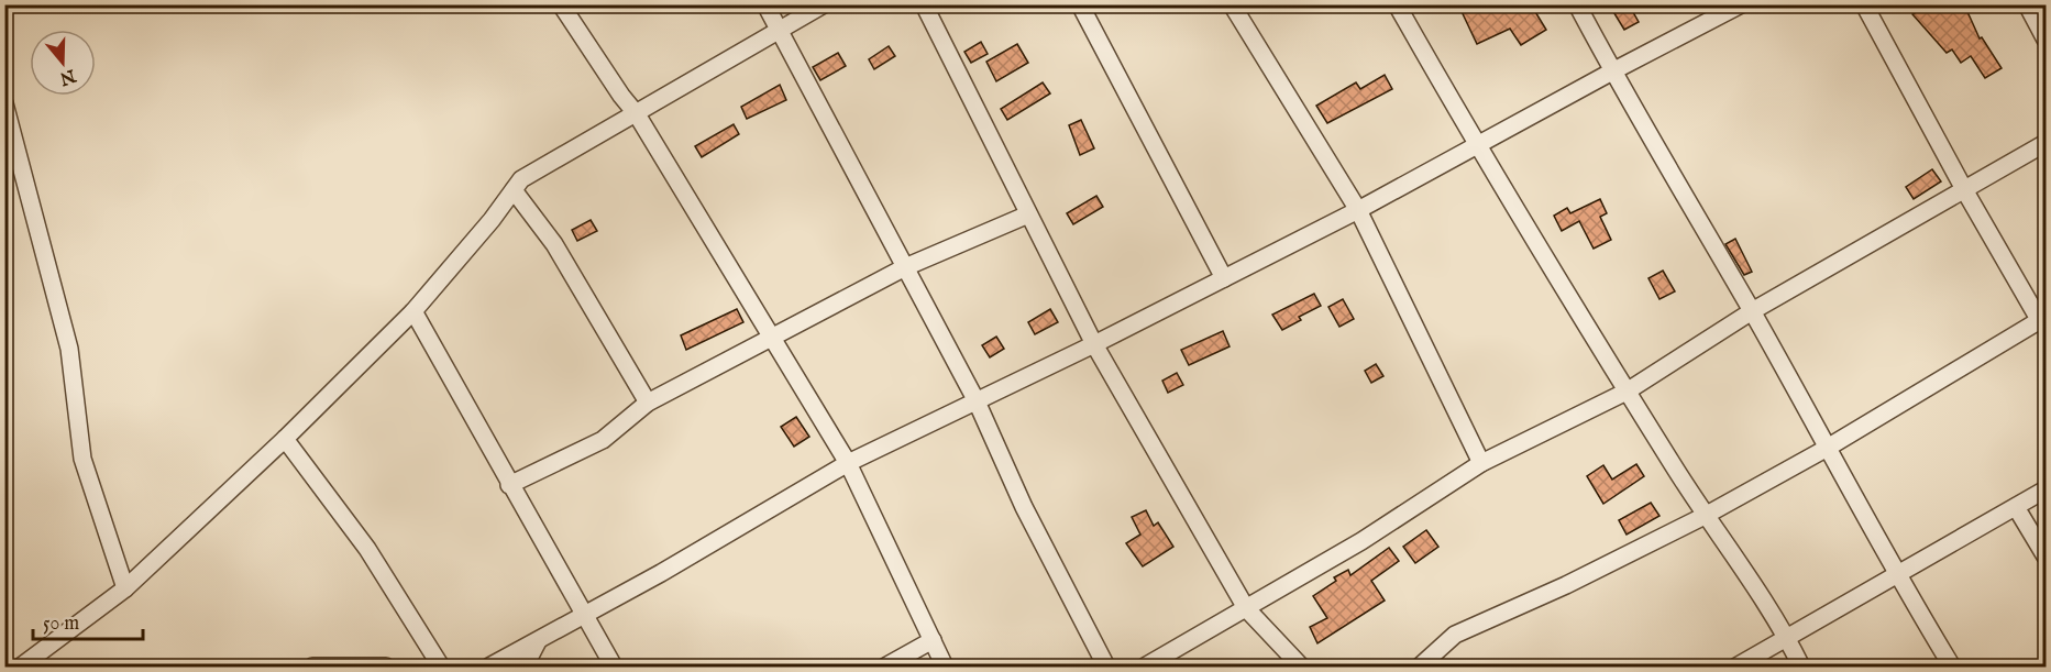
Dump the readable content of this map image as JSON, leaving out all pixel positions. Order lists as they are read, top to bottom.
{
  "scale_bar": "50 m",
  "north": "bottom"
}
